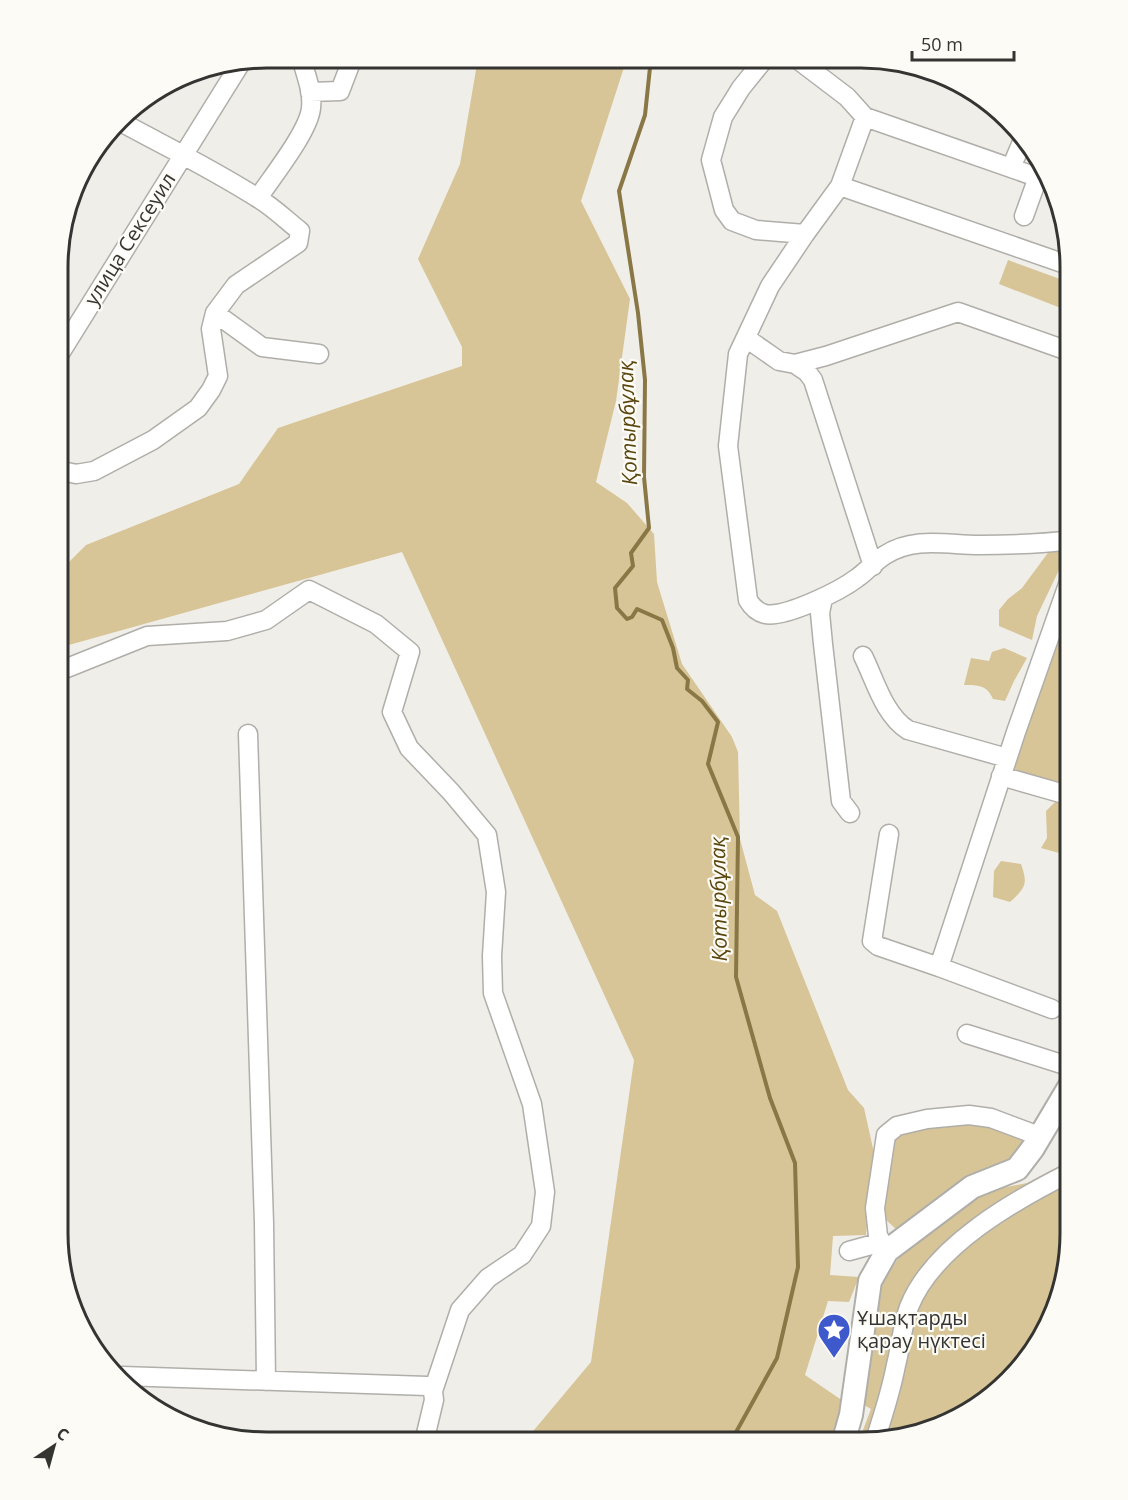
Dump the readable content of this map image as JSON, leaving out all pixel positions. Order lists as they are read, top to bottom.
{
  "streets": {
    "street": ["улица Сексеуил"]
  },
  "water": ["Қотырбұлақ"],
  "places": {
    "place": ["Ұшақтарды қарау нүктесі"]
  },
  "scale_bar": "50 m",
  "north": "top right"
}
